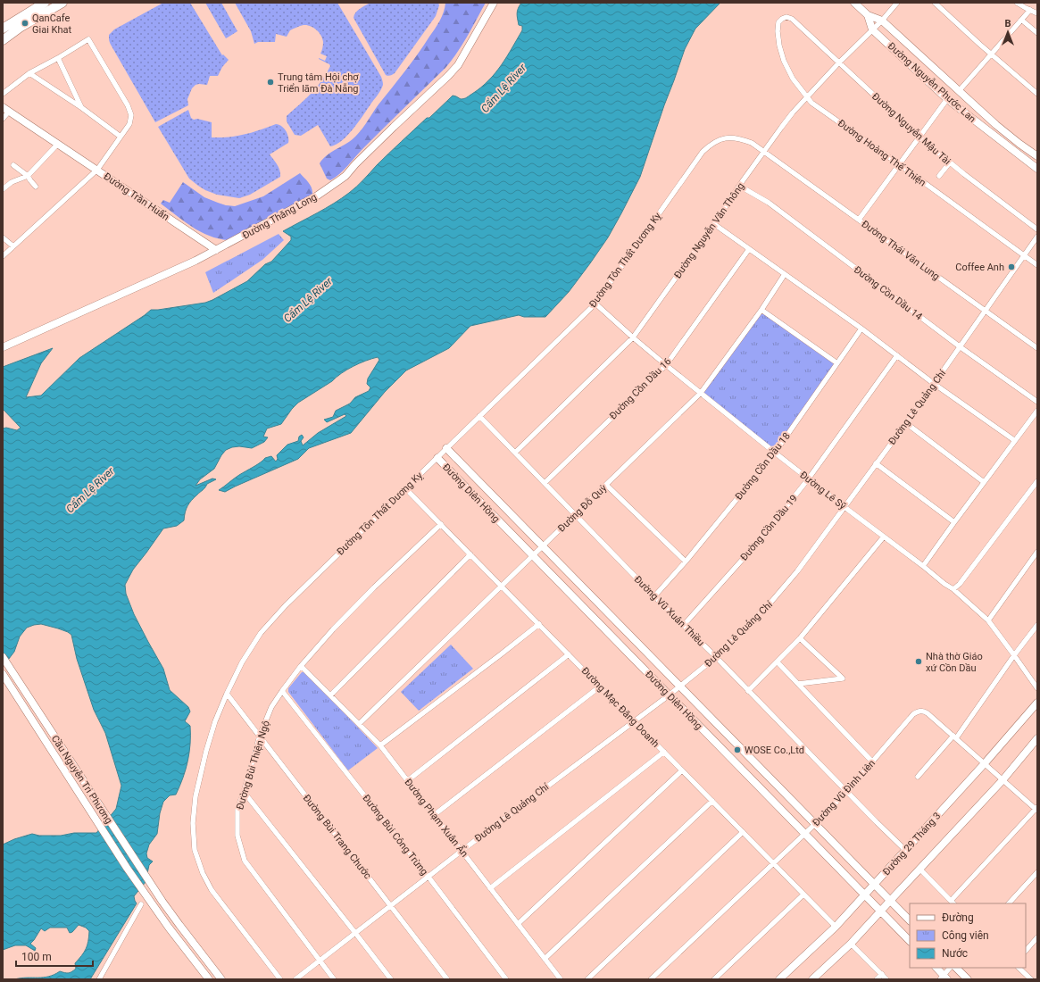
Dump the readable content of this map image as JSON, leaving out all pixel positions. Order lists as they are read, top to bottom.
{
  "streets": {
    "street": [
      "Đường Nguyễn Phước Lan",
      "Đường Nguyễn Mậu Tài",
      "Đường Hoàng Thế Thiện",
      "Đường Trần Huấn",
      "Đường Thăng Long",
      "Đường Nguyễn Văn Thông",
      "Đường Thái Văn Lung",
      "Đường Tôn Thất Dương Kỵ",
      "Đường Cồn Dầu 14",
      "Đường Cồn Dầu 16",
      "Đường Lê Quảng Chí",
      "Đường Cồn Dầu 18",
      "Đường Lê Sỹ",
      "Đường Diên Hồng",
      "Đường Đỗ Quỳ",
      "Đường Cồn Dầu 19",
      "Đường Vũ Xuân Thiều",
      "Đường Mạc Đăng Doanh",
      "Đường Bùi Thiện Ngộ",
      "Cầu Nguyễn Tri Phương",
      "Đường Vũ Đình Liên",
      "Đường Phạm Xuân Ẩn",
      "Đường Bùi Công Trừng",
      "Đường Bùi Trang Chước",
      "Đường 29 Tháng 3"
    ]
  },
  "crossings": [
    ["Đường Nguyễn Phước Lan", "Đường Nguyễn Văn Thông"],
    ["Đường Nguyễn Mậu Tài", "Đường Hoàng Thế Thiện"],
    ["Đường Nguyễn Mậu Tài", "Đường Nguyễn Văn Thông"],
    ["Đường Hoàng Thế Thiện", "Đường Nguyễn Văn Thông"],
    ["Đường Hoàng Thế Thiện", "Đường Lê Quảng Chí"],
    ["Đường Trần Huấn", "Đường Thăng Long"],
    ["Đường Nguyễn Văn Thông", "Đường Thái Văn Lung"],
    ["Đường Nguyễn Văn Thông", "Đường Tôn Thất Dương Kỵ"],
    ["Đường Nguyễn Văn Thông", "Đường Cồn Dầu 14"],
    ["Đường Nguyễn Văn Thông", "Đường Lê Sỹ"],
    ["Đường Nguyễn Văn Thông", "Đường Vũ Xuân Thiều"],
    ["Đường Thái Văn Lung", "Đường Tôn Thất Dương Kỵ"],
    ["Đường Thái Văn Lung", "Đường Lê Quảng Chí"],
    ["Đường Tôn Thất Dương Kỵ", "Đường Lê Sỹ"],
    ["Đường Tôn Thất Dương Kỵ", "Đường Diên Hồng"],
    ["Đường Tôn Thất Dương Kỵ", "Đường Vũ Xuân Thiều"],
    ["Đường Tôn Thất Dương Kỵ", "Đường Mạc Đăng Doanh"],
    ["Đường Tôn Thất Dương Kỵ", "Đường Bùi Trang Chước"],
    ["Đường Cồn Dầu 14", "Đường Lê Quảng Chí"],
    ["Đường Cồn Dầu 16", "Đường Lê Sỹ"],
    ["Đường Cồn Dầu 16", "Đường Vũ Xuân Thiều"],
    ["Đường Lê Quảng Chí", "Đường Lê Sỹ"],
    ["Đường Lê Quảng Chí", "Đường Diên Hồng"],
    ["Đường Lê Quảng Chí", "Đường Vũ Xuân Thiều"],
    ["Đường Lê Quảng Chí", "Đường Mạc Đăng Doanh"],
    ["Đường Lê Quảng Chí", "Đường Bùi Thiện Ngộ"],
    ["Đường Lê Quảng Chí", "Đường Phạm Xuân Ẩn"],
    ["Đường Lê Quảng Chí", "Đường Bùi Công Trừng"],
    ["Đường Lê Quảng Chí", "Đường Bùi Trang Chước"],
    ["Đường Cồn Dầu 18", "Đường Lê Sỹ"],
    ["Đường Cồn Dầu 18", "Đường Vũ Xuân Thiều"],
    ["Đường Lê Sỹ", "Đường Đỗ Quỳ"],
    ["Đường Lê Sỹ", "Đường Cồn Dầu 19"],
    ["Đường Diên Hồng", "Đường Đỗ Quỳ"],
    ["Đường Diên Hồng", "Đường Vũ Đình Liên"],
    ["Đường Diên Hồng", "Đường 29 Tháng 3"],
    ["Đường Đỗ Quỳ", "Đường Vũ Xuân Thiều"],
    ["Đường Đỗ Quỳ", "Đường Mạc Đăng Doanh"],
    ["Đường Đỗ Quỳ", "Đường Phạm Xuân Ẩn"],
    ["Đường Cồn Dầu 19", "Đường Vũ Xuân Thiều"],
    ["Đường Vũ Xuân Thiều", "Đường Vũ Đình Liên"],
    ["Đường Vũ Xuân Thiều", "Đường 29 Tháng 3"],
    ["Đường Mạc Đăng Doanh", "Đường Bùi Thiện Ngộ"],
    ["Đường Mạc Đăng Doanh", "Đường Vũ Đình Liên"],
    ["Đường Mạc Đăng Doanh", "Đường 29 Tháng 3"],
    ["Đường Bùi Thiện Ngộ", "Đường Phạm Xuân Ẩn"],
    ["Đường Bùi Thiện Ngộ", "Đường Bùi Công Trừng"],
    ["Đường Bùi Thiện Ngộ", "Đường Bùi Trang Chước"],
    ["Đường Vũ Đình Liên", "Đường 29 Tháng 3"]
  ],
  "water": ["Cẩm Lệ River"],
  "places": [
    "QanCafe Giai Khat",
    "Trung tâm Hội chợ Triển lãm Đà Nẵng",
    "Coffee Anh",
    "Nhà thờ Giáo xứ Cồn Dầu",
    "WOSE Co.,Ltd"
  ],
  "legend": ["Đường", "Công viên", "Nước"],
  "scale_bar": "100 m",
  "north": "top"
}
